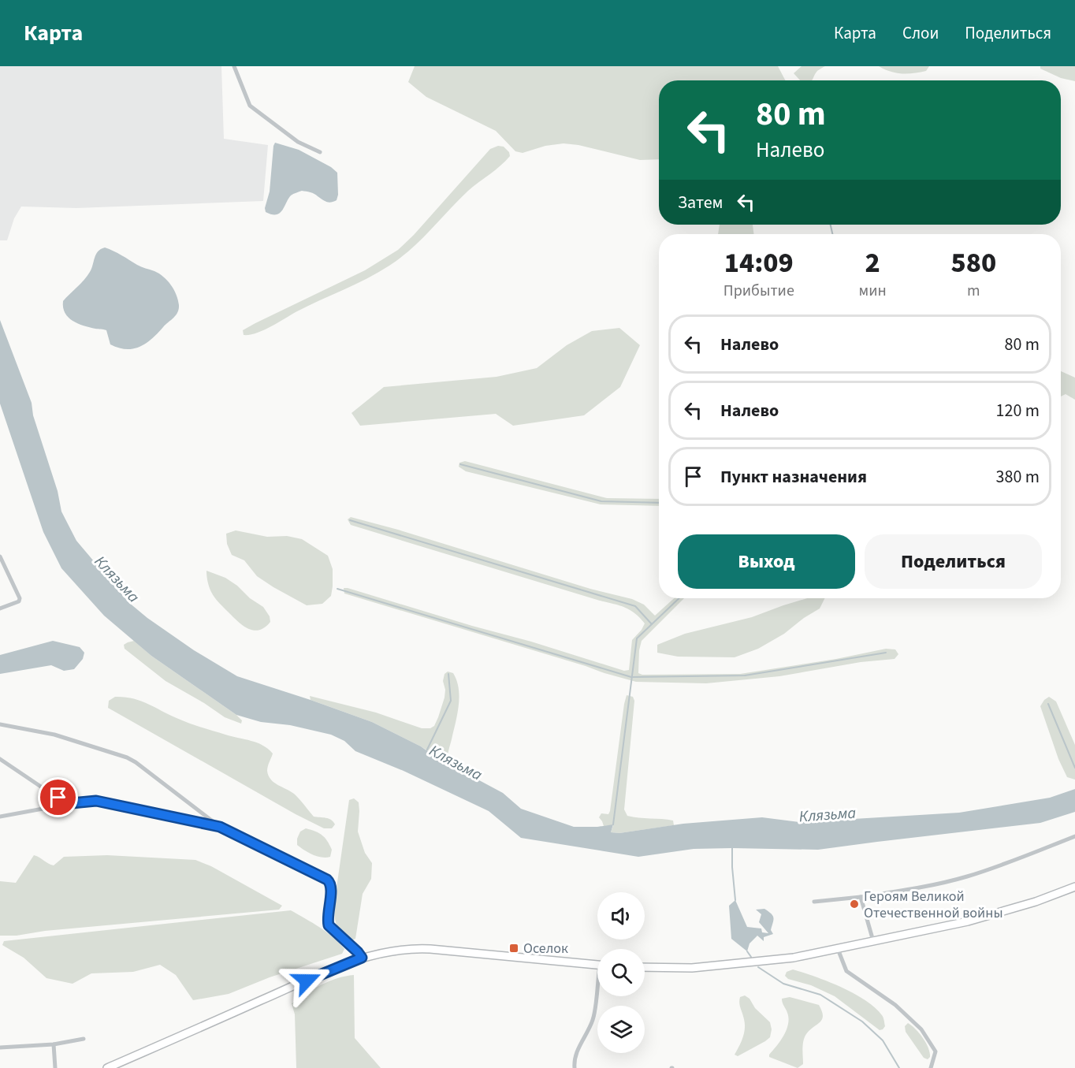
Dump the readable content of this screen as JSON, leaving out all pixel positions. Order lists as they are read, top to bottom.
{
  "water": ["Клязьма"],
  "places": {
    "other": ["Героям Великой Отечественной войны"],
    "transit": ["Оселок"]
  },
  "page": {
    "header": "Карта",
    "nav": ["Карта", "Слои", "Поделиться"],
    "turn": ["80 m", "Налево"],
    "then": "Затем",
    "eta": [
      "14:09",
      "Прибытие",
      "2",
      "мин",
      "580",
      "m"
    ],
    "list": [
      {
        "name": "Налево",
        "value": "80 m"
      },
      {
        "name": "Налево",
        "value": "120 m"
      },
      {
        "name": "Пункт назначения",
        "value": "380 m"
      }
    ],
    "buttons": ["Выход", "Поделиться"]
  }
}
